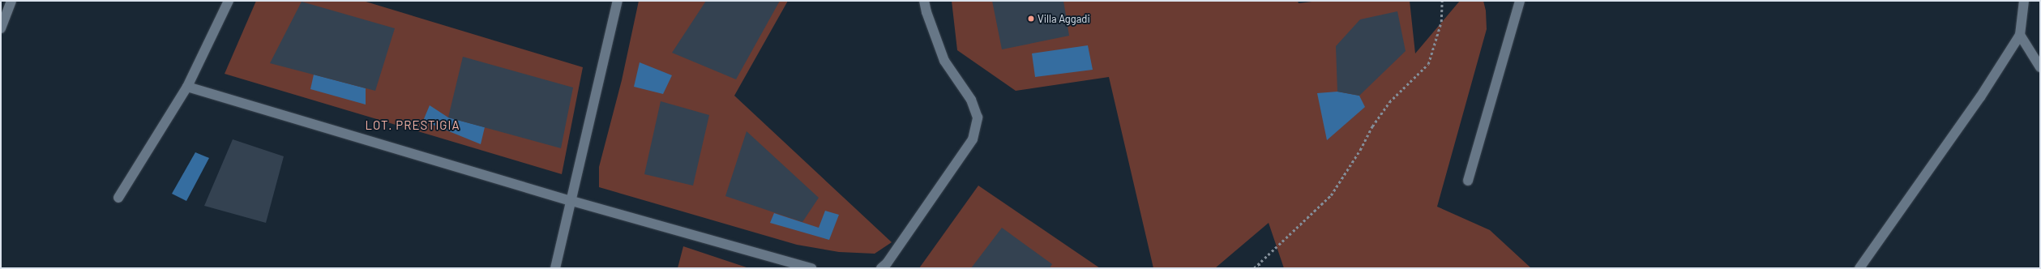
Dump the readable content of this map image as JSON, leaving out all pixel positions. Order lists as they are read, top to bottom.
{
  "districts": ["LOT. PRESTIGIA"],
  "places": ["Villa Aggadi"]
}
